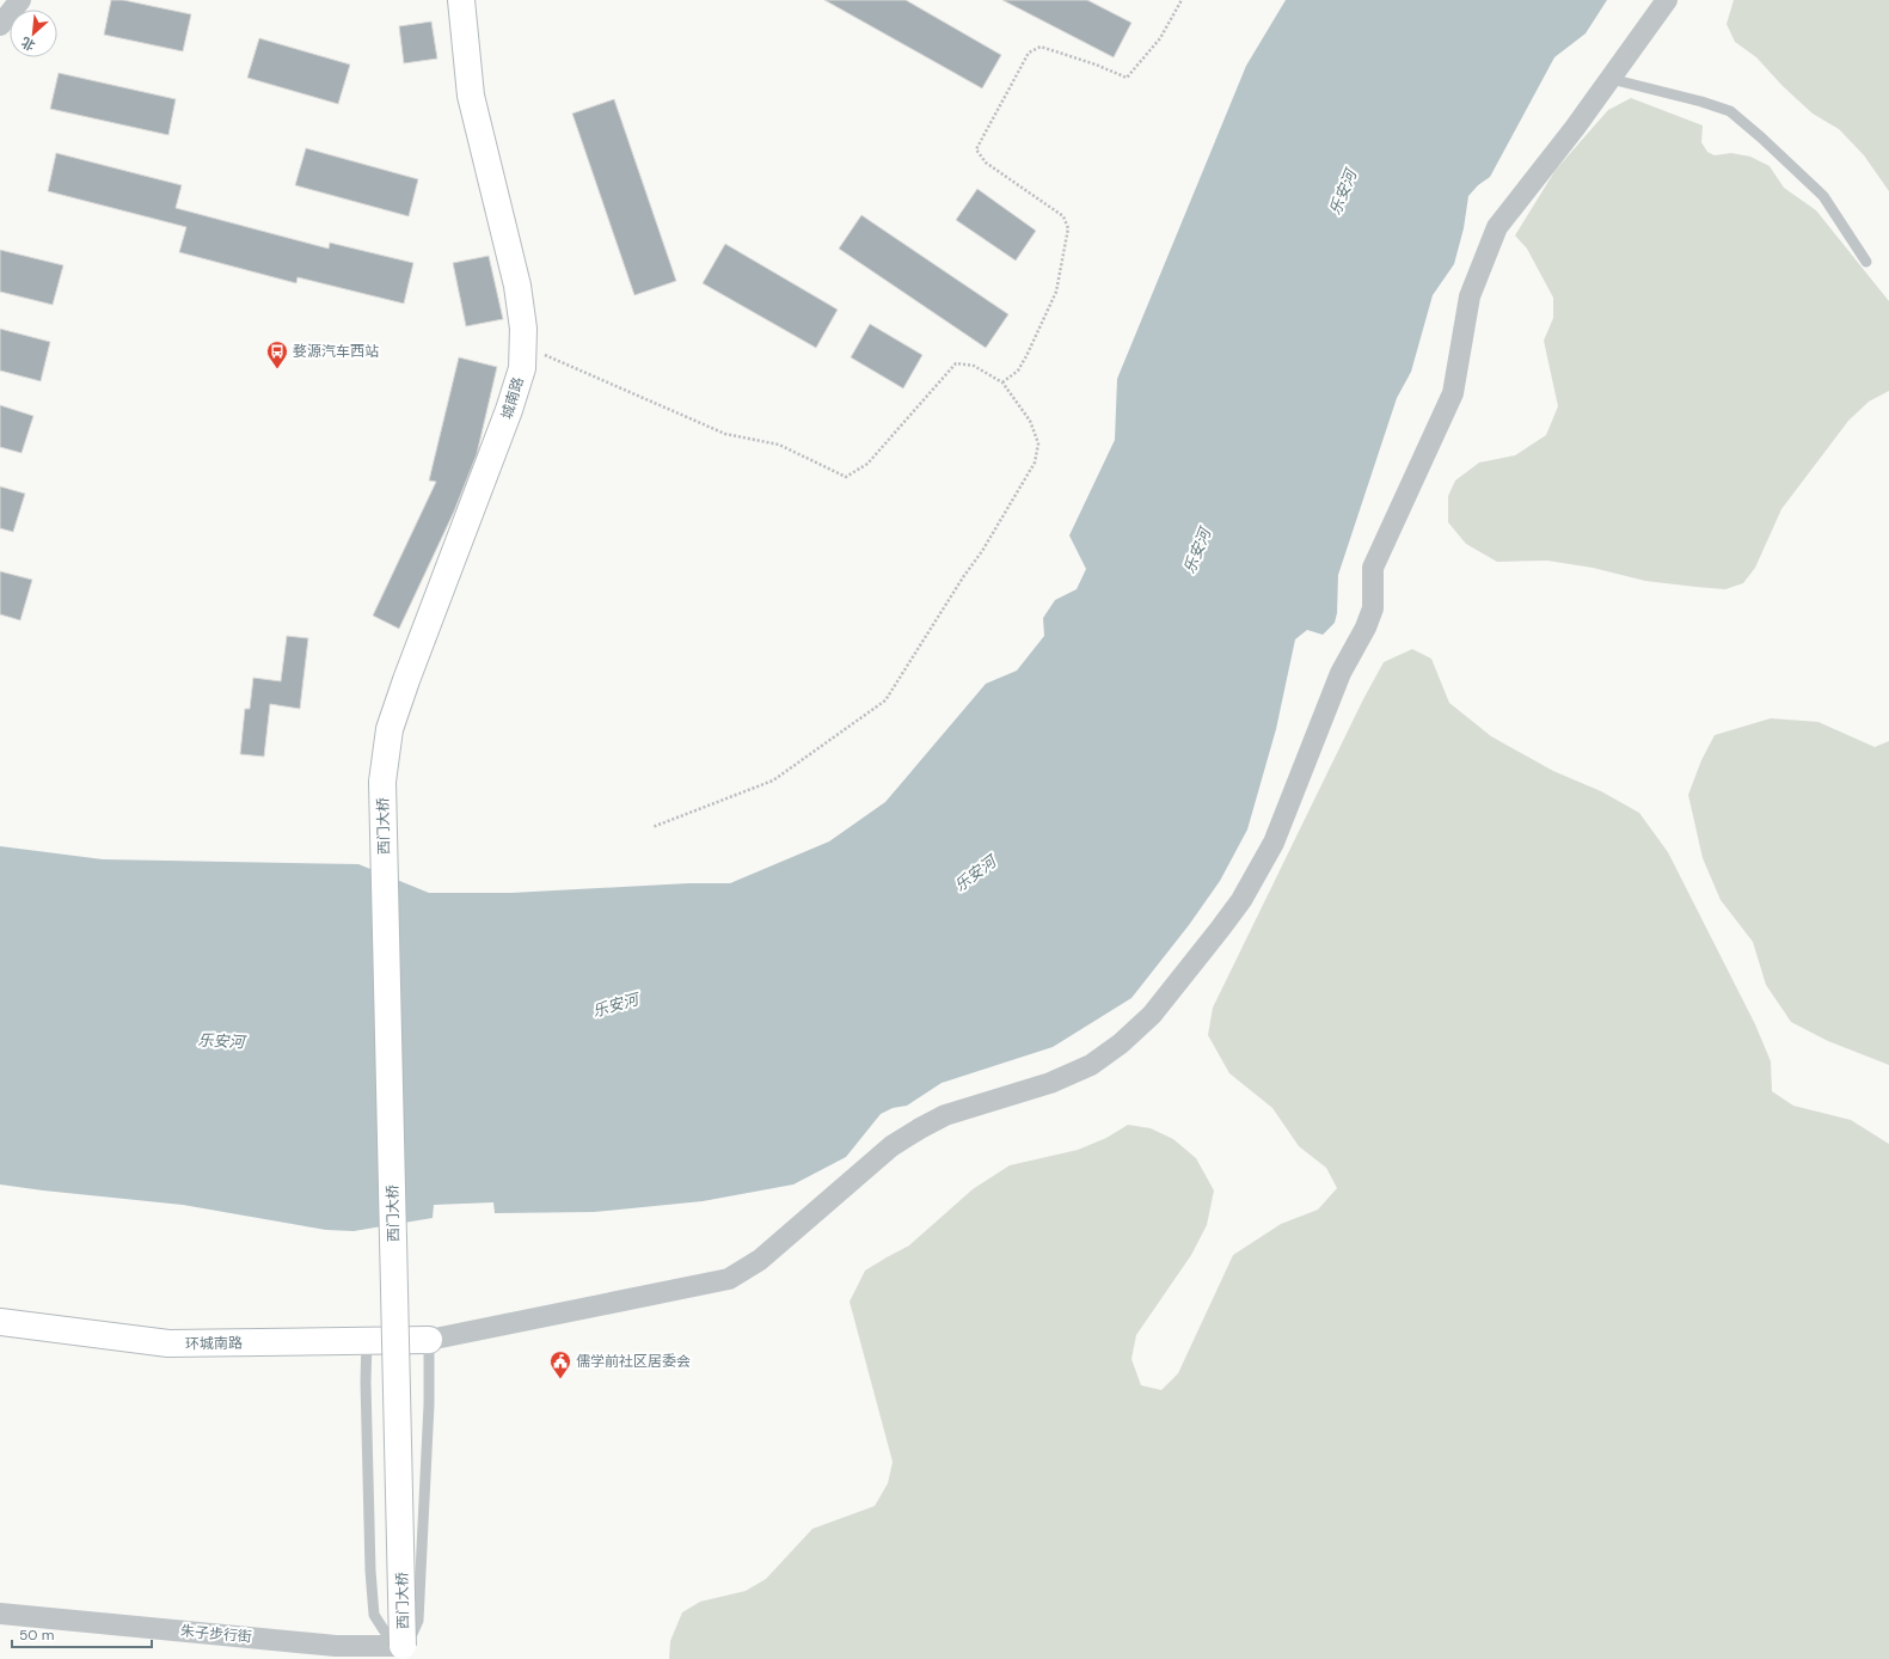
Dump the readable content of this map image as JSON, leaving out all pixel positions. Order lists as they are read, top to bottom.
{
  "streets": {
    "street": [
      "城南路",
      "西门大桥",
      "环城南路",
      "朱子步行街"
    ]
  },
  "crossings": [
    ["城南路", "西门大桥"],
    ["西门大桥", "朱子步行街"]
  ],
  "water": ["乐安河"],
  "places": {
    "bus stop": ["婺源汽车西站"],
    "public building": ["儒学前社区居委会"]
  },
  "scale_bar": "50 m",
  "north": "bottom left"
}
